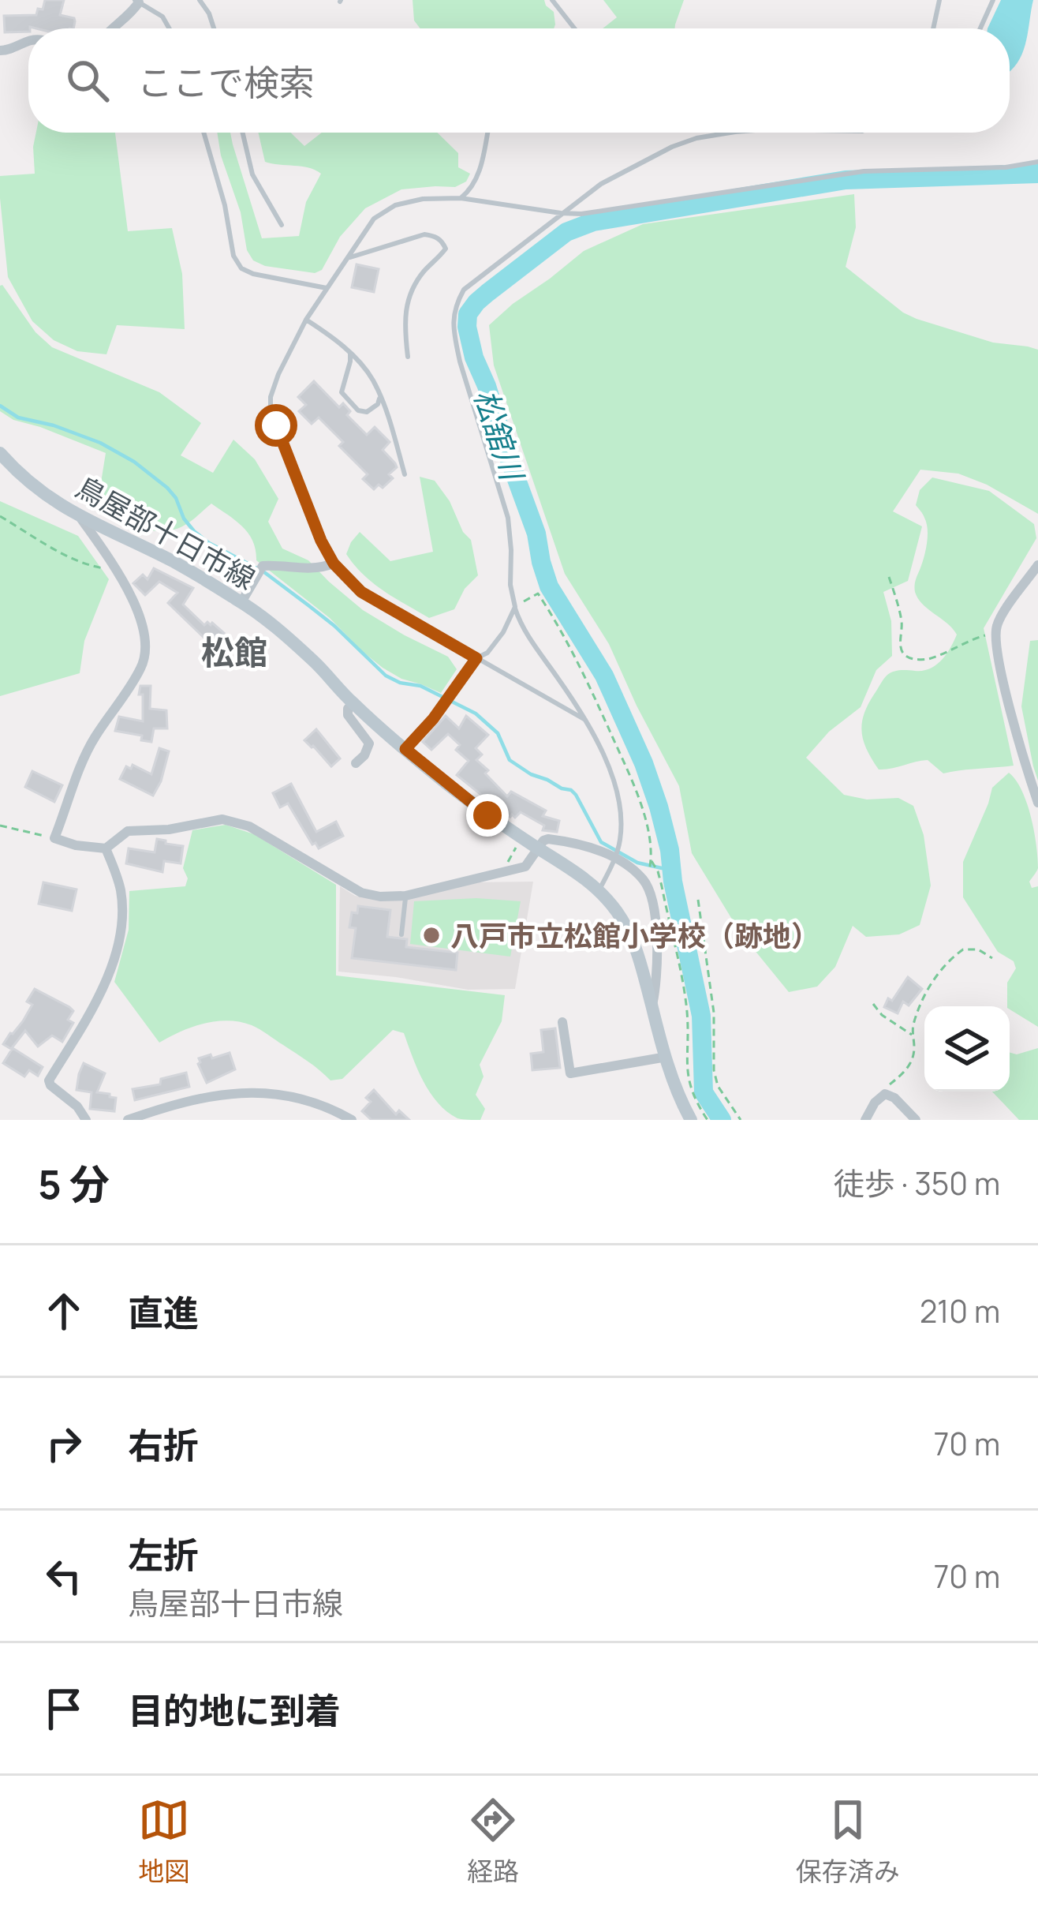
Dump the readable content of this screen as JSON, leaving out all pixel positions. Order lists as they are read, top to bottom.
{
  "streets": {
    "main road": ["鳥屋部十日市線"]
  },
  "districts": ["松館"],
  "water": ["松舘川"],
  "places": ["八戸市立松館小学校（跡地）"],
  "page": {
    "search": "ここで検索",
    "heading": ["5 分", "徒歩 · 350 m"],
    "list": [
      ["直進", "210 m"],
      ["右折", "70 m"],
      ["左折", "鳥屋部十日市線", "70 m"],
      "目的地に到着"
    ],
    "nav": ["地図", "経路", "保存済み"]
  }
}
